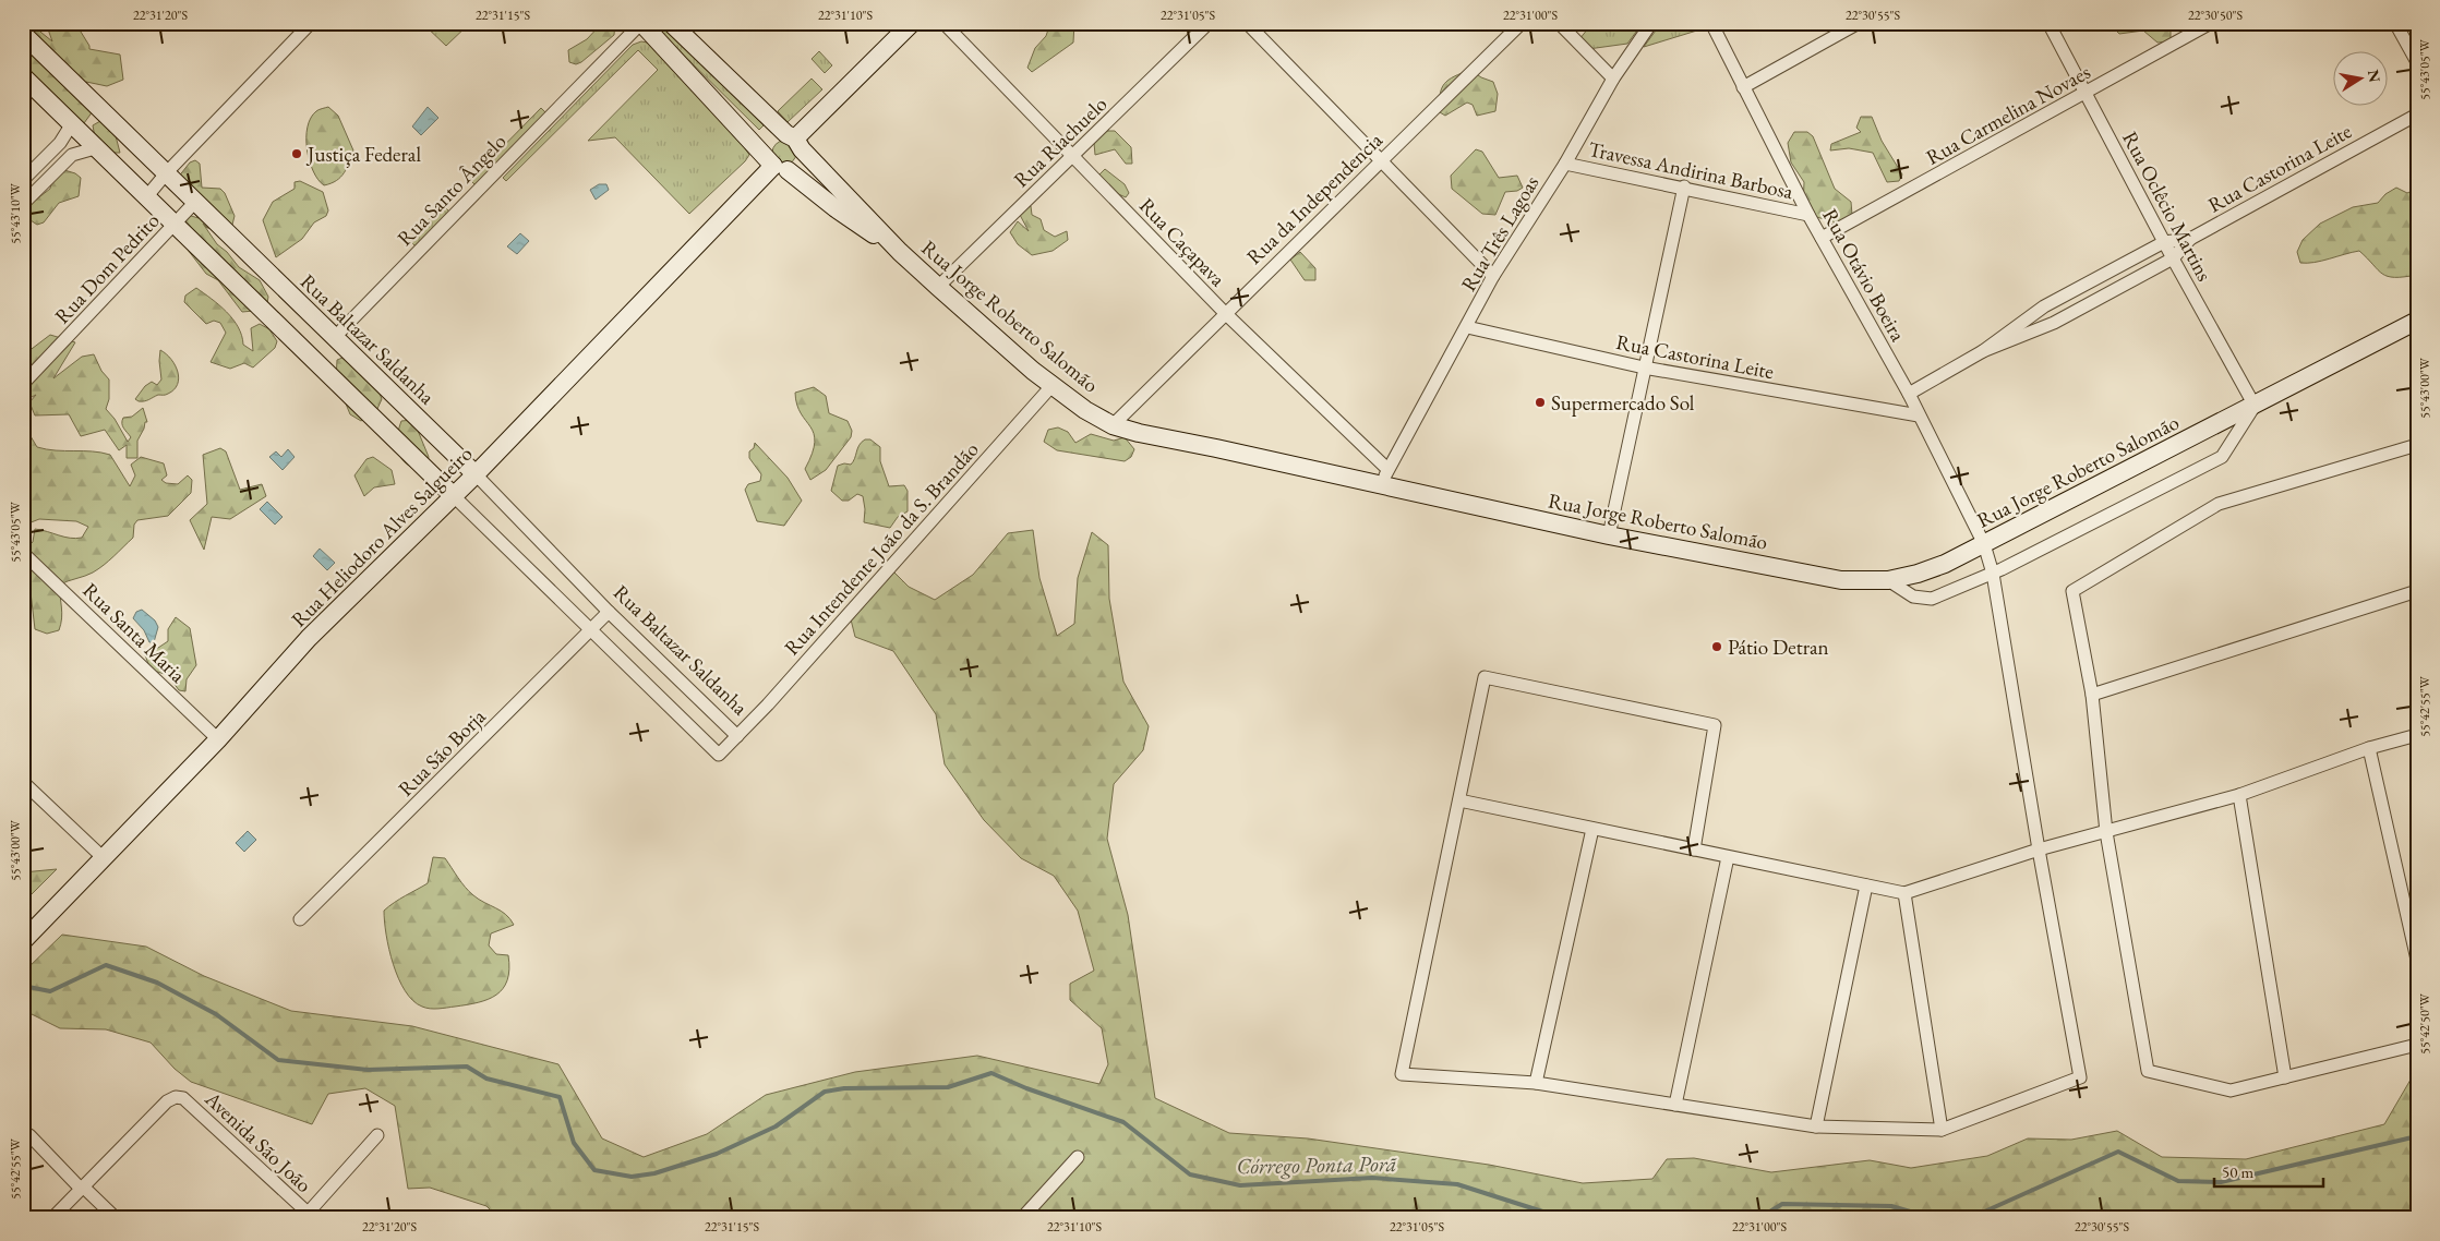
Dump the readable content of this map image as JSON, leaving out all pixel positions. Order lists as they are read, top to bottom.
{
  "streets": {
    "main road": ["Rua Jorge Roberto Salomão", "Rua Baltazar Saldanha", "Rua Heliodoro Alves Salgueiro"],
    "street": [
      "Rua Carmelina Novaes",
      "Rua Riachuelo",
      "Rua Castorina Leite",
      "Travessa Andirina Barbosa",
      "Rua Santo Ângelo",
      "Rua da Independencia",
      "Rua Oclêcio Martins",
      "Rua Três Lagoas",
      "Rua Caçapava",
      "Rua Dom Pedrito",
      "Rua Otávio Boeira",
      "Rua Intendente João da S. Brandão",
      "Rua Santa Maria",
      "Rua São Borja",
      "Avenida São João"
    ]
  },
  "crossings": [
    ["Rua Carmelina Novaes", "Rua Oclêcio Martins"],
    ["Rua Carmelina Novaes", "Rua Otávio Boeira"],
    ["Rua Riachuelo", "Rua Caçapava"],
    ["Rua Riachuelo", "Rua Jorge Roberto Salomão"],
    ["Rua Castorina Leite", "Rua Oclêcio Martins"],
    ["Rua Castorina Leite", "Rua Três Lagoas"],
    ["Rua Castorina Leite", "Rua Otávio Boeira"],
    ["Travessa Andirina Barbosa", "Rua Três Lagoas"],
    ["Travessa Andirina Barbosa", "Rua Otávio Boeira"],
    ["Rua Santo Ângelo", "Rua Jorge Roberto Salomão"],
    ["Rua Santo Ângelo", "Rua Baltazar Saldanha"],
    ["Rua da Independencia", "Rua Caçapava"],
    ["Rua da Independencia", "Rua Jorge Roberto Salomão"],
    ["Rua Oclêcio Martins", "Rua Jorge Roberto Salomão"],
    ["Rua Três Lagoas", "Rua Caçapava"],
    ["Rua Três Lagoas", "Rua Jorge Roberto Salomão"],
    ["Rua Caçapava", "Rua Jorge Roberto Salomão"],
    ["Rua Dom Pedrito", "Rua Baltazar Saldanha"],
    ["Rua Otávio Boeira", "Rua Jorge Roberto Salomão"],
    ["Rua Jorge Roberto Salomão", "Rua Heliodoro Alves Salgueiro"],
    ["Rua Jorge Roberto Salomão", "Rua Intendente João da S. Brandão"],
    ["Rua Baltazar Saldanha", "Rua Heliodoro Alves Salgueiro"],
    ["Rua Baltazar Saldanha", "Rua Intendente João da S. Brandão"],
    ["Rua Baltazar Saldanha", "Rua São Borja"],
    ["Rua Heliodoro Alves Salgueiro", "Rua Santa Maria"]
  ],
  "water": ["Córrego Ponta Porã"],
  "places": ["Justiça Federal", "Supermercado Sol", "Pátio Detran"],
  "scale_bar": "50 m",
  "north": "right",
  "coordinates": [
    "22°31'20\"S",
    "22°31'15\"S",
    "22°31'10\"S",
    "22°31'05\"S",
    "22°31'00\"S",
    "22°30'55\"S",
    "22°30'50\"S",
    "55°43'05\"W",
    "55°43'10\"W",
    "55°43'00\"W",
    "55°42'55\"W",
    "55°42'50\"W"
  ]
}
